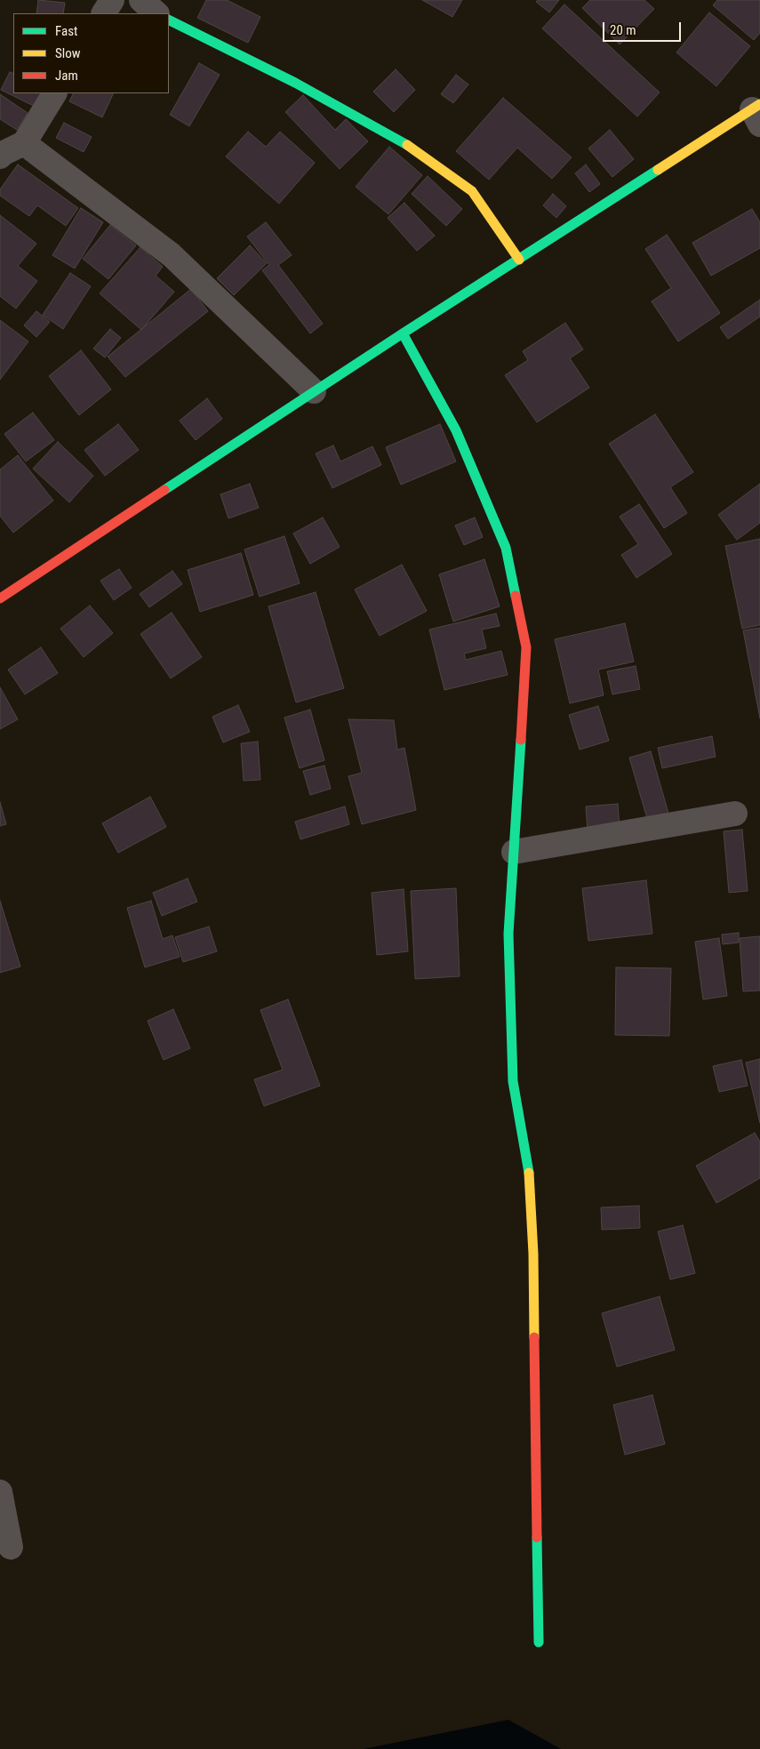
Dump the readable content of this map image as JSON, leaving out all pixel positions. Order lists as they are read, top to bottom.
{
  "legend": ["Fast", "Slow", "Jam"],
  "scale_bar": "20 m"
}
